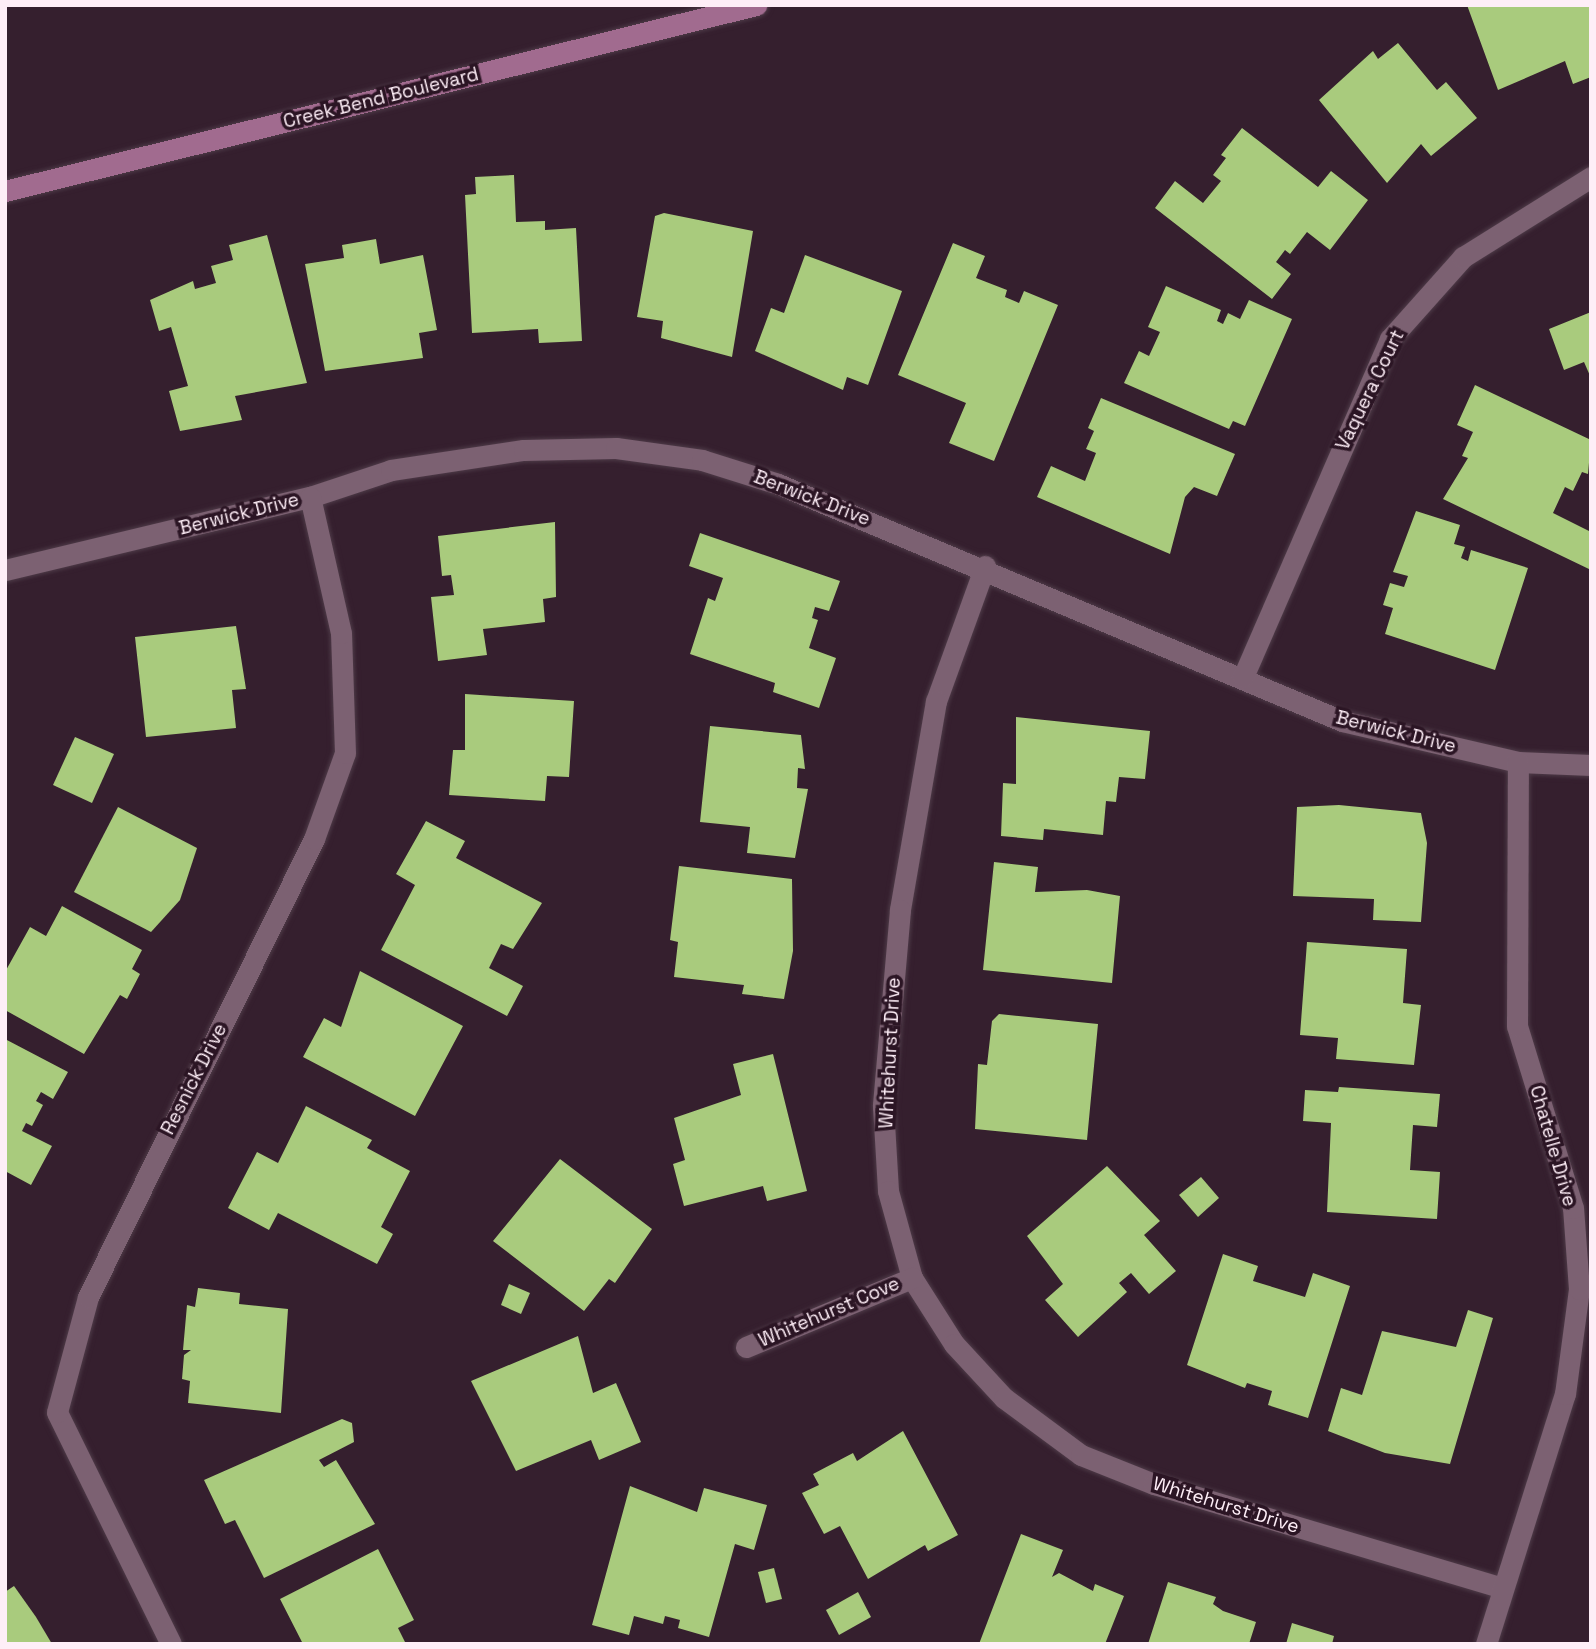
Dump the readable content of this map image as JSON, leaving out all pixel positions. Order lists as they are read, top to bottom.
{
  "streets": {
    "street": [
      "Creek Bend Boulevard",
      "Vaquera Court",
      "Berwick Drive",
      "Whitehurst Drive",
      "Resnick Drive",
      "Chatelle Drive",
      "Whitehurst Cove"
    ]
  },
  "crossings": [
    ["Vaquera Court", "Berwick Drive"],
    ["Berwick Drive", "Whitehurst Drive"],
    ["Berwick Drive", "Resnick Drive"],
    ["Berwick Drive", "Chatelle Drive"],
    ["Whitehurst Drive", "Chatelle Drive"],
    ["Whitehurst Drive", "Whitehurst Cove"]
  ]
}
